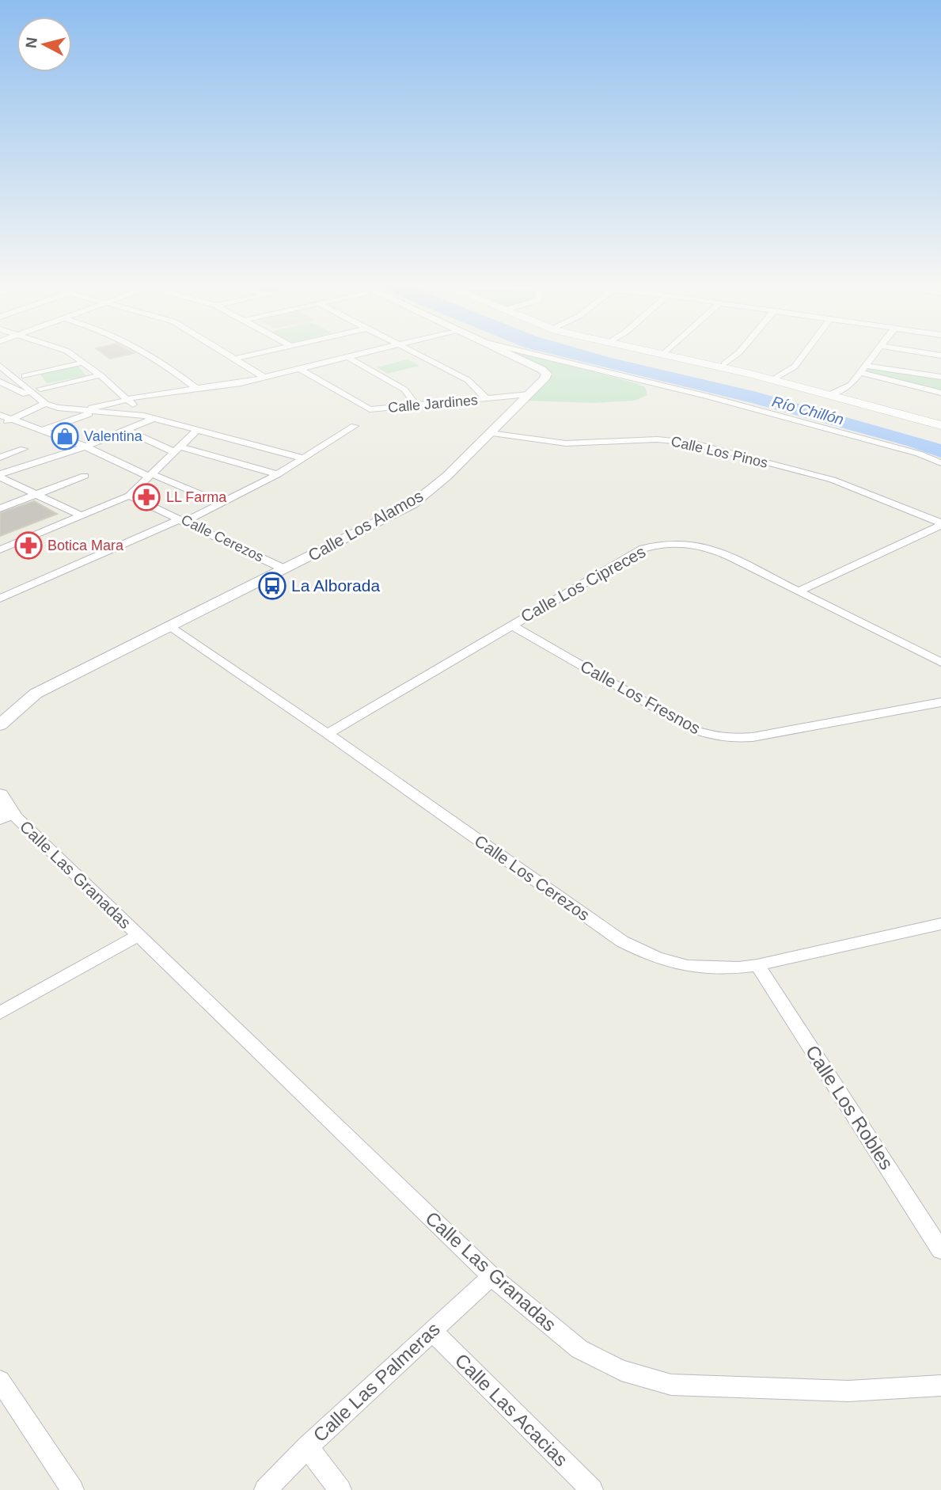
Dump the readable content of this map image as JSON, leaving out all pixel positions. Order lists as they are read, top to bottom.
{
  "streets": {
    "street": [
      "Calle Jardines",
      "Calle Los Pinos",
      "Calle Los Alamos",
      "Calle Cerezos",
      "Calle Los Cipreces",
      "Calle Los Fresnos",
      "Calle Las Granadas",
      "Calle Los Cerezos",
      "Calle Los Robles",
      "Calle Las Palmeras",
      "Calle Las Acacias"
    ]
  },
  "crossings": [
    ["Calle Jardines", "Calle Los Alamos"],
    ["Calle Los Pinos", "Calle Los Alamos"],
    ["Calle Los Alamos", "Calle Cerezos"],
    ["Calle Los Alamos", "Calle Los Cerezos"],
    ["Calle Los Cipreces", "Calle Los Fresnos"],
    ["Calle Los Cipreces", "Calle Los Cerezos"],
    ["Calle Las Granadas", "Calle Las Palmeras"],
    ["Calle Los Cerezos", "Calle Los Robles"],
    ["Calle Las Palmeras", "Calle Las Acacias"]
  ],
  "water": ["Río Chillón"],
  "places": {
    "shop": ["Valentina"],
    "pharmacy": ["LL Farma", "Botica Mara"],
    "bus stop": ["La Alborada"]
  },
  "north": "left"
}
